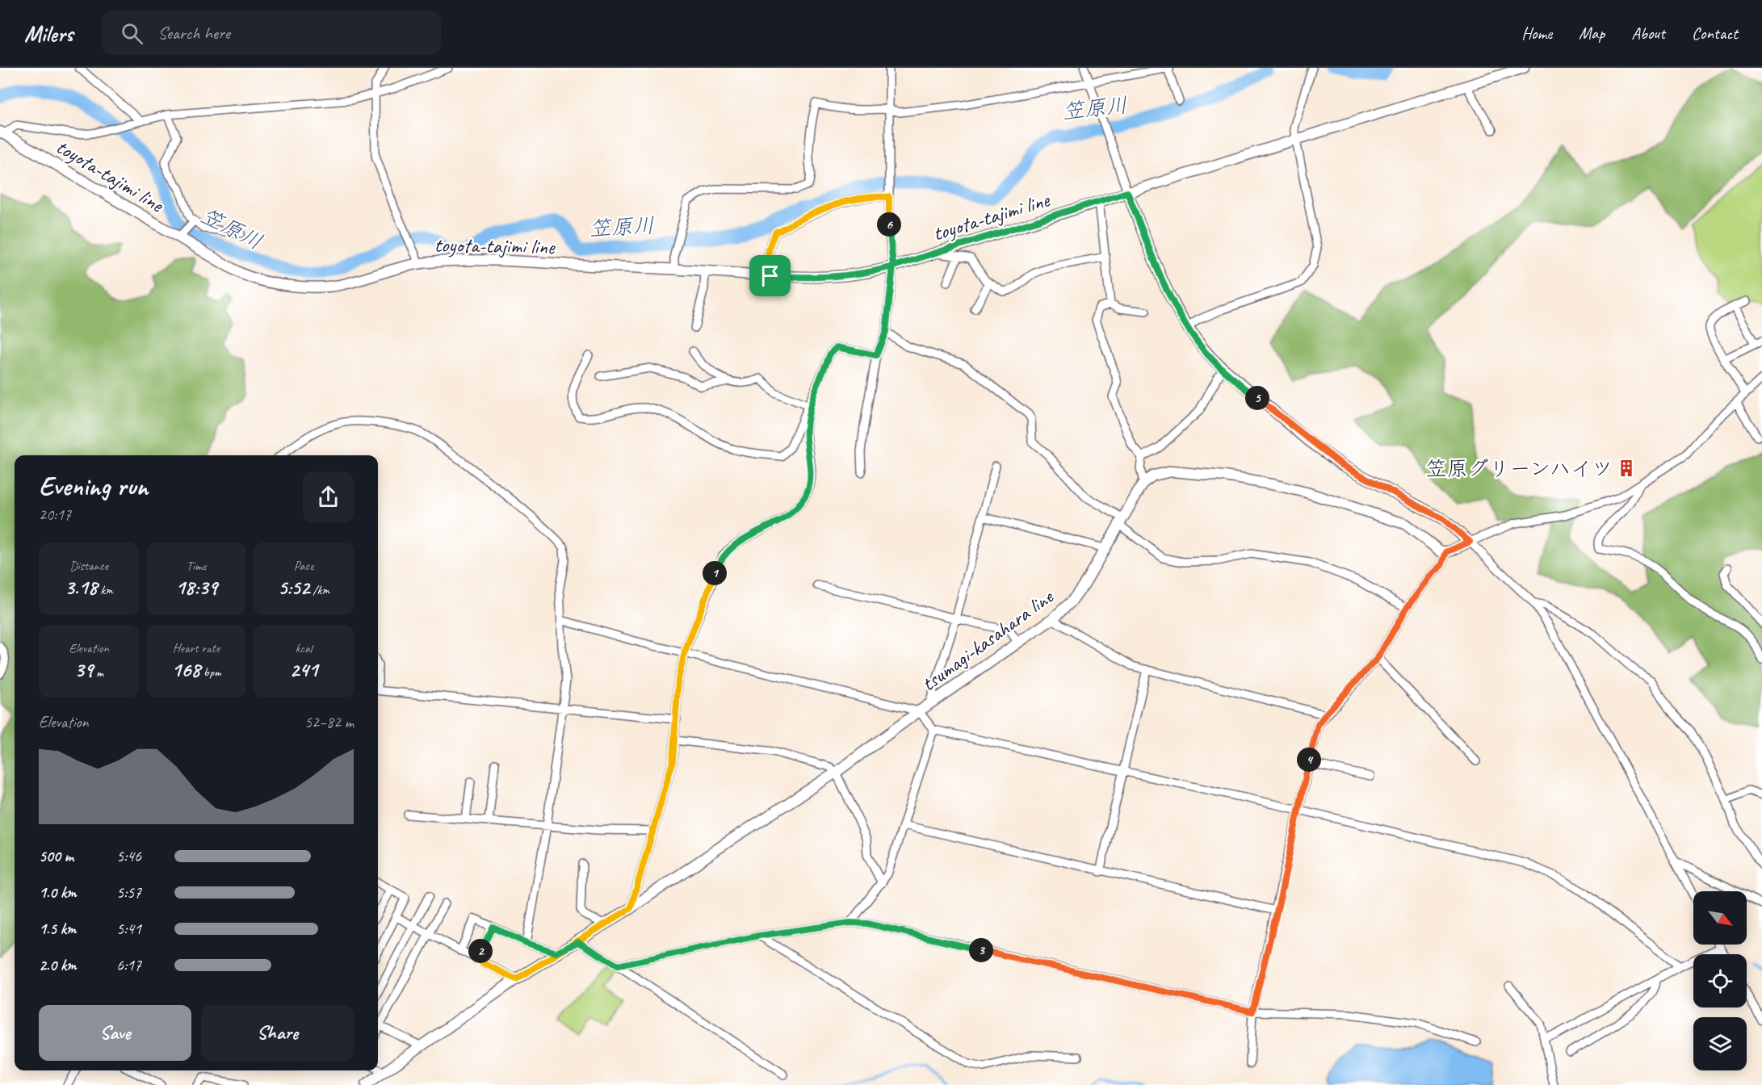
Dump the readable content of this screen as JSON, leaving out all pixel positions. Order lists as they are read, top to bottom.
{
  "streets": {
    "main road": ["toyota-tajimi line", "tsumagi-kasahara line"]
  },
  "water": ["笠原川"],
  "places": {
    "building": ["笠原グリーンハイツ"]
  },
  "north": "bottom right",
  "page": {
    "header": "Milers",
    "search": "Search here",
    "nav": [
      "Home",
      "Map",
      "About",
      "Contact"
    ],
    "pins": [
      "6",
      "5",
      "1",
      "4",
      "3",
      "2"
    ],
    "heading": ["Evening run", "20:17"],
    "stats": [
      ["Distance", "3.18 km"],
      ["Time", "18:39"],
      ["Pace", "5:52 /km"],
      ["Elevation", "39 m"],
      ["Heart rate", "168 bpm"],
      ["kcal", "241"]
    ],
    "chart": ["Elevation", "52–82 m"],
    "list": [
      {
        "name": "500 m",
        "note": "5:46"
      },
      {
        "name": "1.0 km",
        "note": "5:57"
      },
      {
        "name": "1.5 km",
        "note": "5:41"
      },
      {
        "name": "2.0 km",
        "note": "6:17"
      }
    ],
    "buttons": ["Save", "Share"]
  }
}
